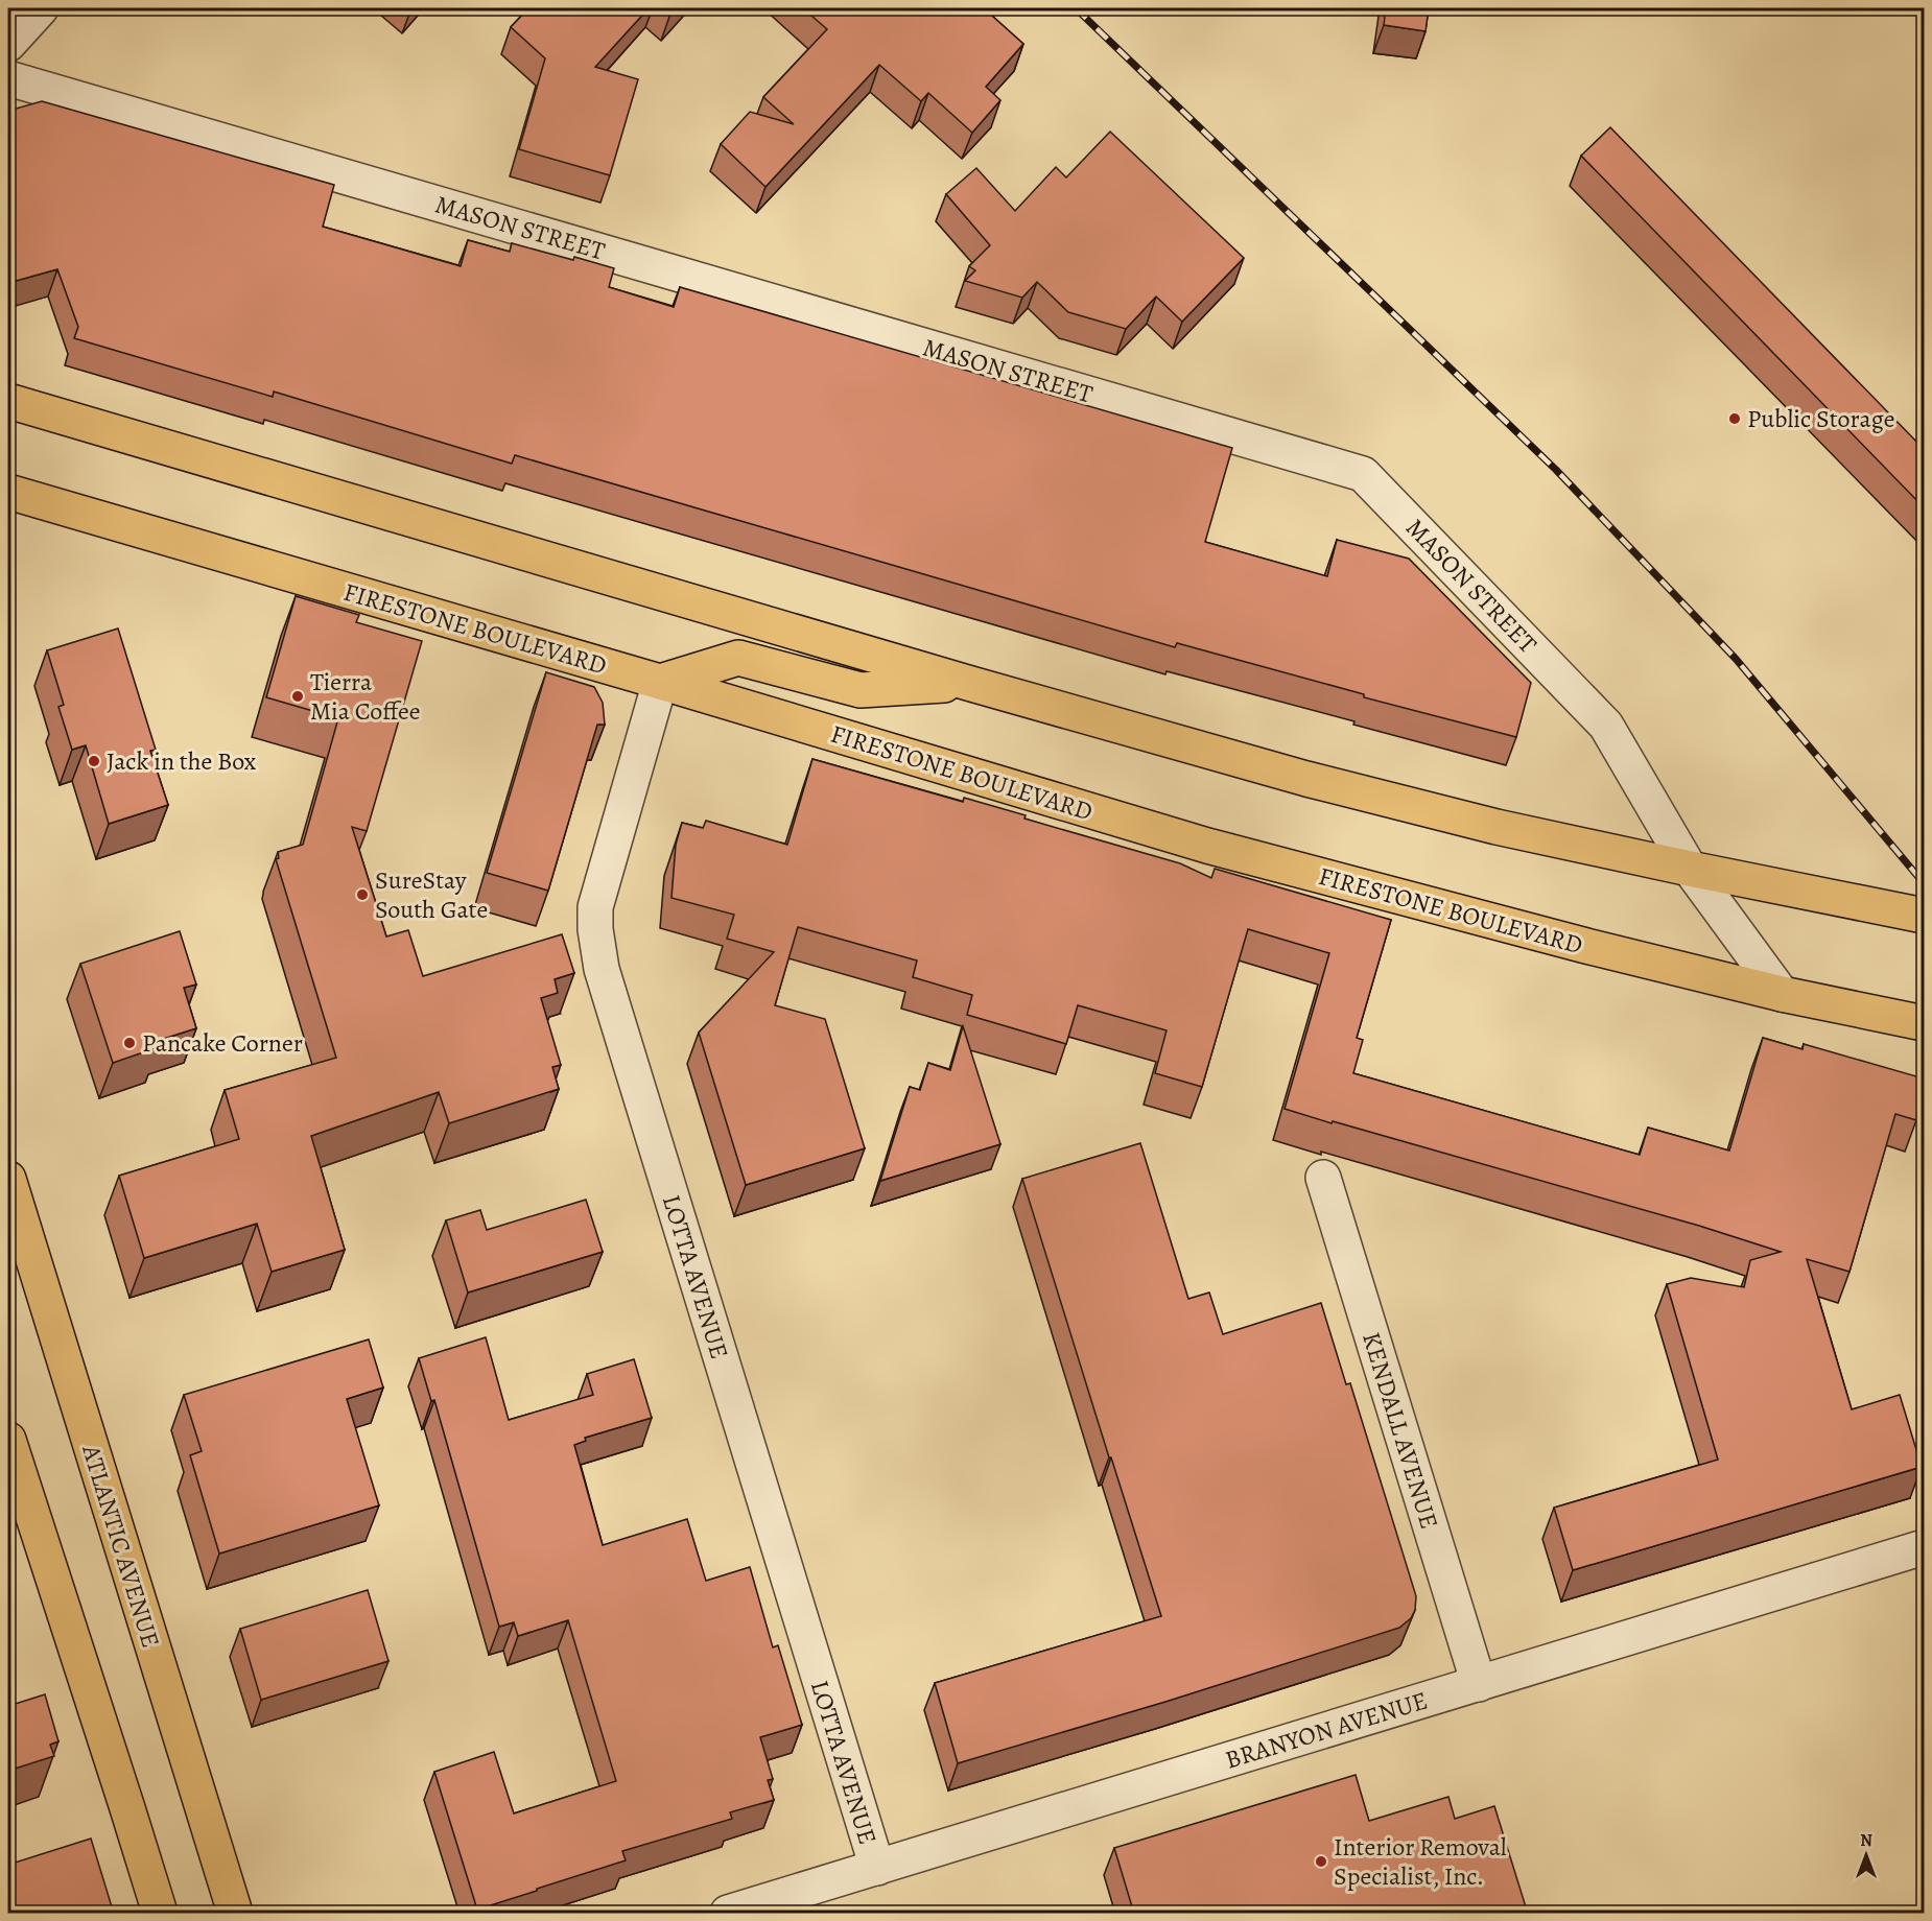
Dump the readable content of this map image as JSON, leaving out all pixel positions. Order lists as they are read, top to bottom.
{
  "streets": {
    "main road": ["FIRESTONE BOULEVARD", "ATLANTIC AVENUE"],
    "street": [
      "MASON STREET",
      "LOTTA AVENUE",
      "KENDALL AVENUE",
      "BRANYON AVENUE"
    ]
  },
  "crossings": [
    ["MASON STREET", "FIRESTONE BOULEVARD"],
    ["FIRESTONE BOULEVARD", "LOTTA AVENUE"],
    ["LOTTA AVENUE", "BRANYON AVENUE"],
    ["KENDALL AVENUE", "BRANYON AVENUE"]
  ],
  "places": [
    "Public Storage",
    "Tierra Mia Coffee",
    "Jack in the Box",
    "SureStay South Gate",
    "Pancake Corner",
    "Interior Removal Specialist, Inc."
  ],
  "north": "top"
}
